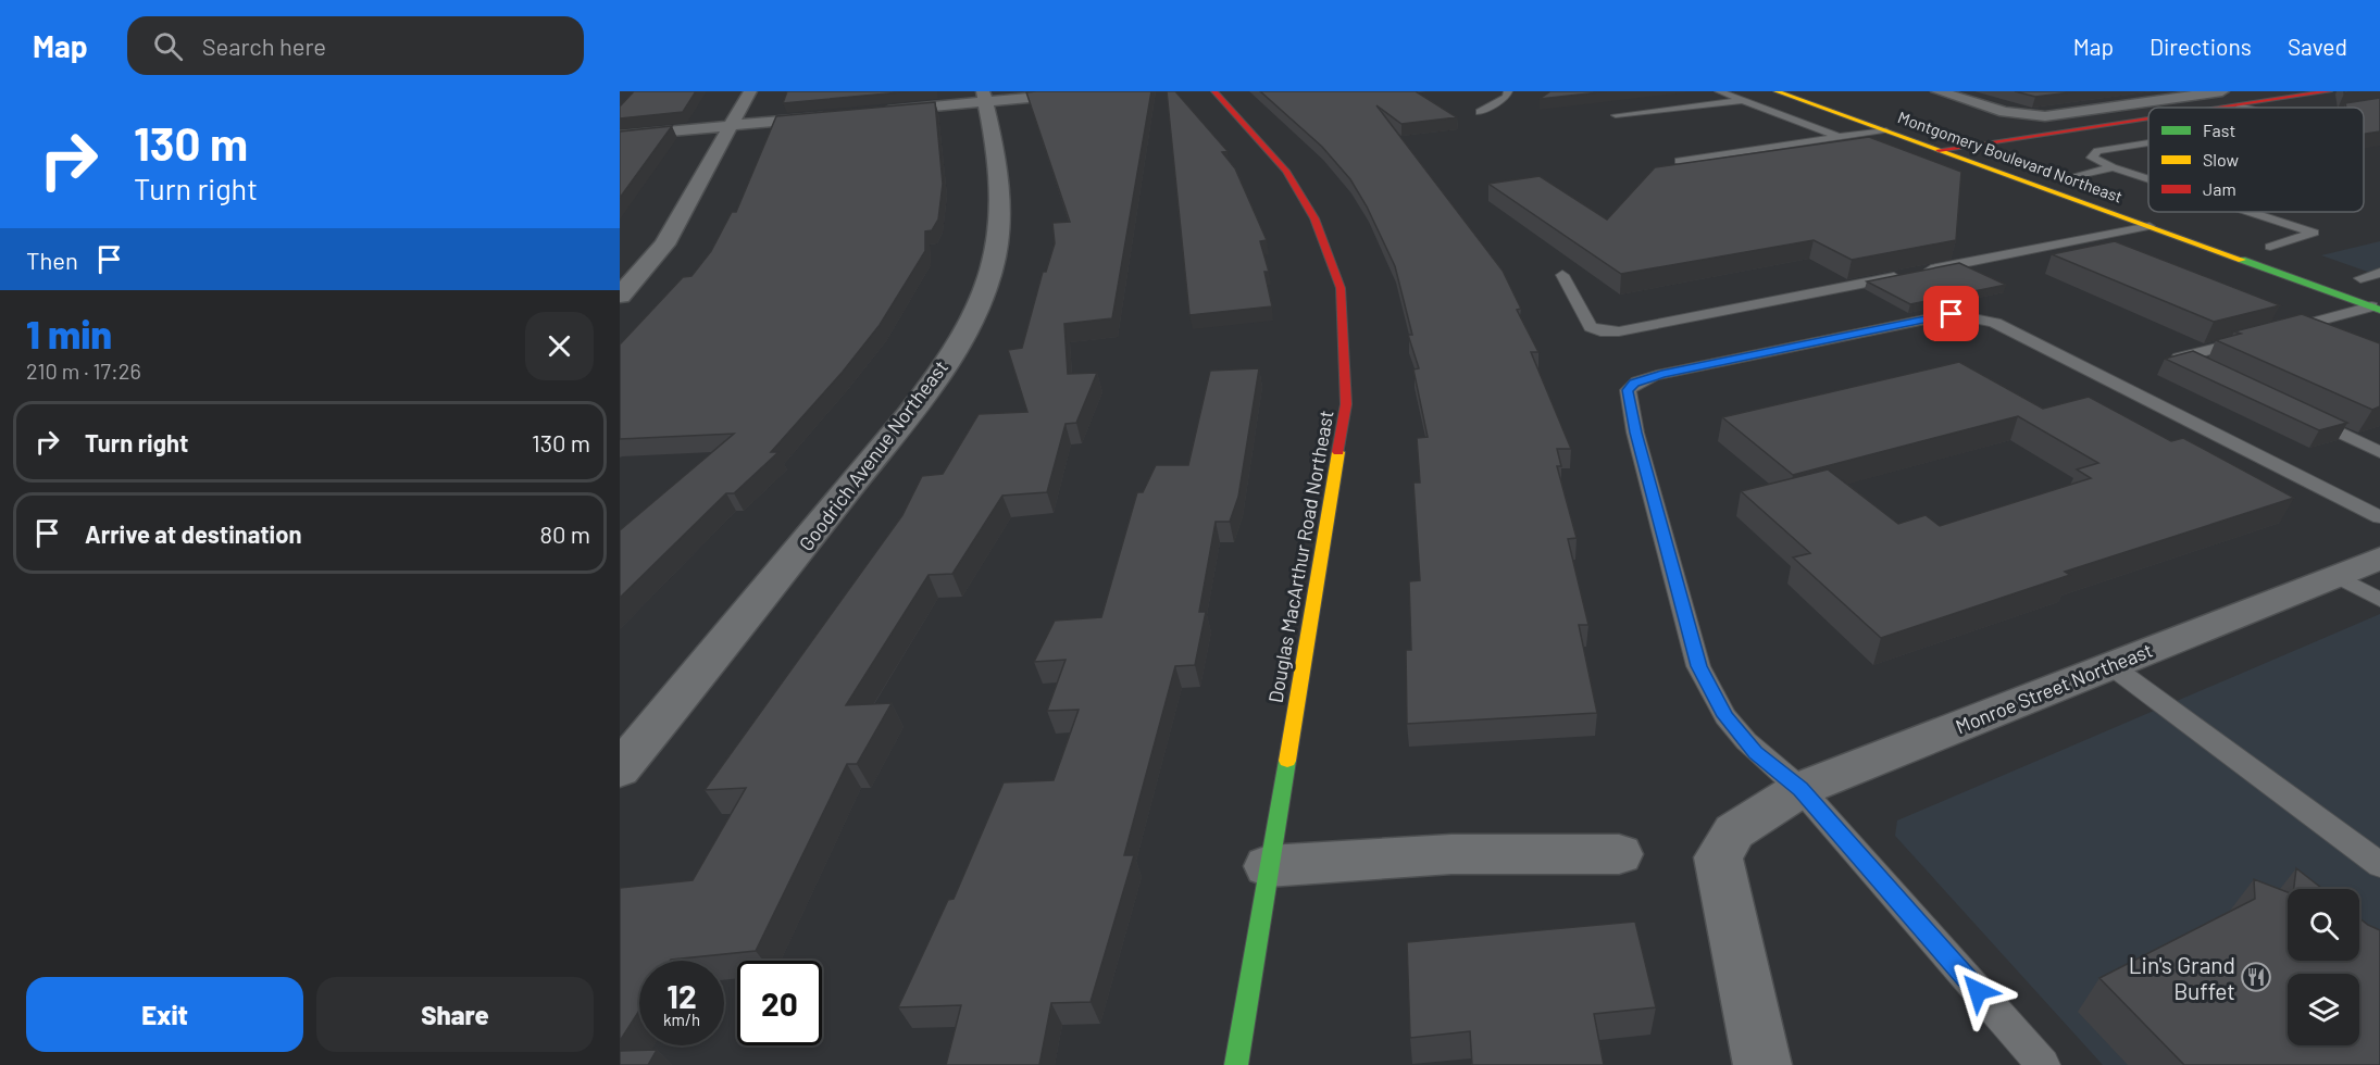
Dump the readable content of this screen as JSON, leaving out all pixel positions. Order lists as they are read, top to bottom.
{
  "streets": {
    "main road": ["Montgomery Boulevard Northeast", "Douglas MacArthur Road Northeast"],
    "street": ["Goodrich Avenue Northeast", "Monroe Street Northeast"]
  },
  "places": {
    "restaurant": ["Lin's Grand Buffet"]
  },
  "legend": ["Fast", "Slow", "Jam"],
  "page": {
    "header": "Map",
    "search": "Search here",
    "nav": ["Map", "Directions", "Saved"],
    "turn": ["130 m", "Turn right"],
    "then": "Then",
    "heading": ["1 min", "210 m · 17:26"],
    "list": [
      {
        "name": "Turn right",
        "value": "130 m"
      },
      {
        "name": "Arrive at destination",
        "value": "80 m"
      }
    ],
    "speed": "12 km/h",
    "limit": "20",
    "buttons": ["Exit", "Share"]
  }
}
